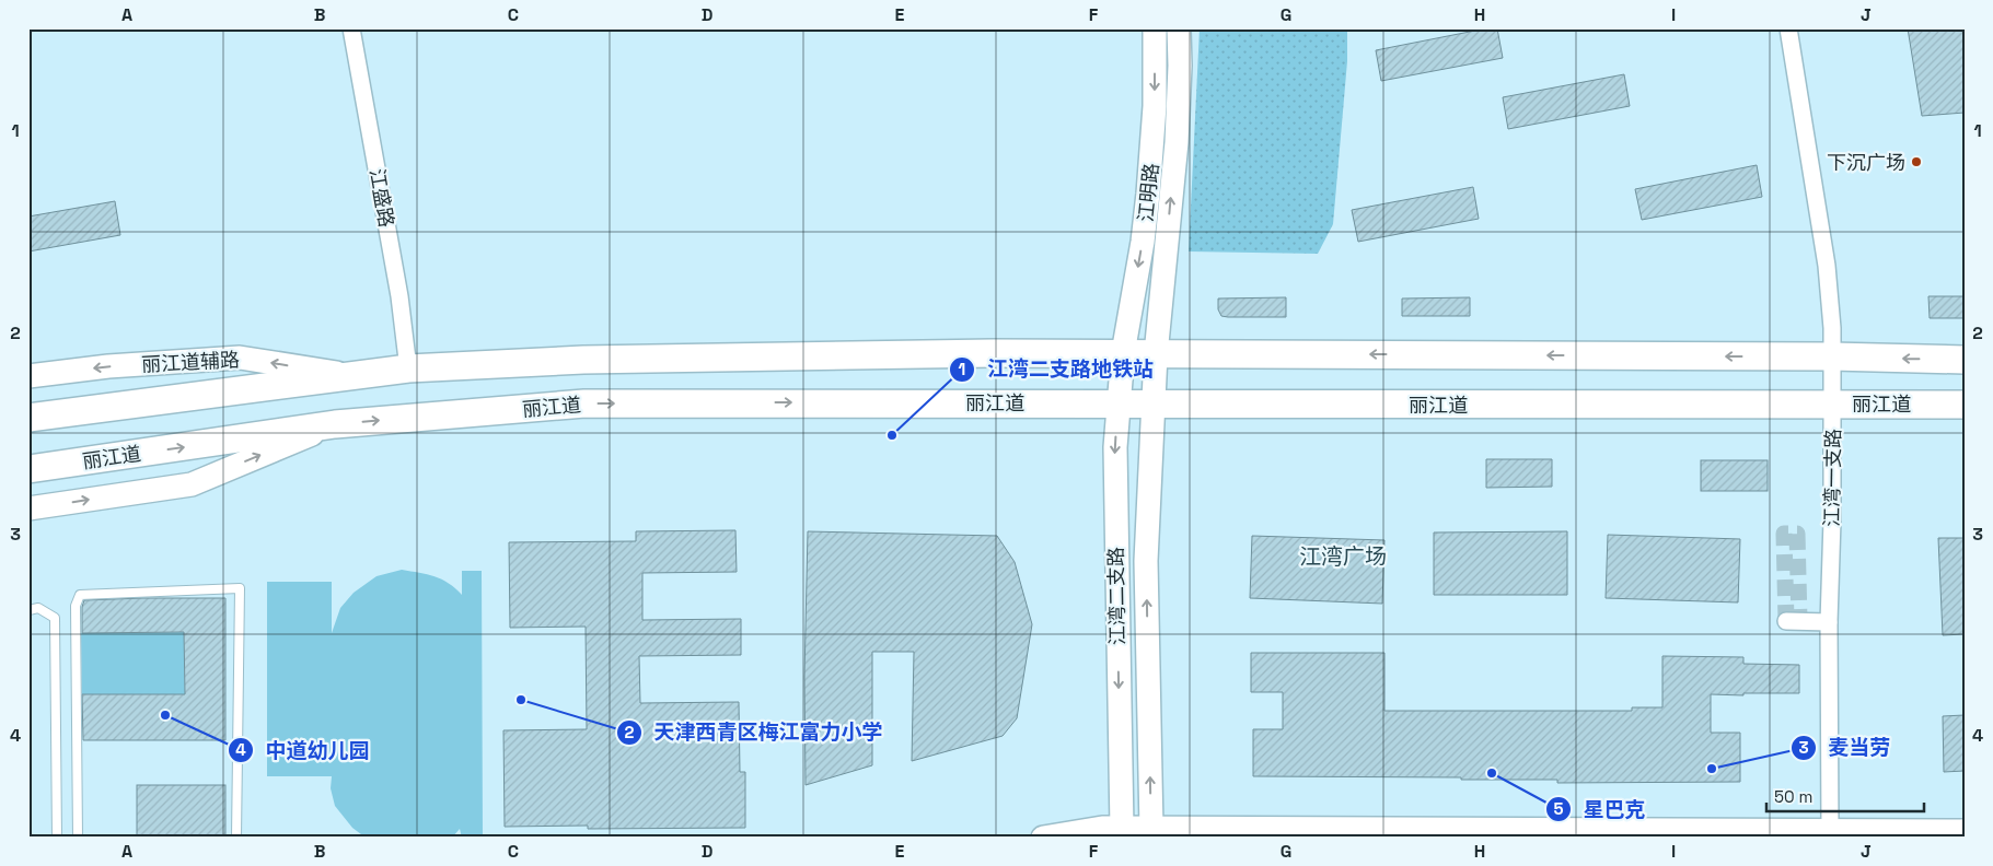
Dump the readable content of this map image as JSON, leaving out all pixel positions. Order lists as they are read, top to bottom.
{
  "streets": {
    "main road": ["丽江道"],
    "street": [
      "江明路",
      "江盛路",
      "丽江道辅路",
      "江湾一支路",
      "江湾二支路"
    ]
  },
  "crossings": [
    ["江明路", "江湾二支路"],
    ["丽江道", "江湾一支路"],
    ["丽江道", "江湾二支路"]
  ],
  "districts": ["江湾广场"],
  "places": [
    "下沉广场",
    "江湾二支路地铁站",
    "天津西青区梅江富力小学",
    "中道幼儿园",
    "麦当劳",
    "星巴克"
  ],
  "scale_bar": "50 m",
  "grid": {
    "columns": [
      "A",
      "B",
      "C",
      "D",
      "E",
      "F",
      "G",
      "H",
      "I",
      "J"
    ],
    "rows": [
      "1",
      "2",
      "3",
      "4"
    ]
  }
}
